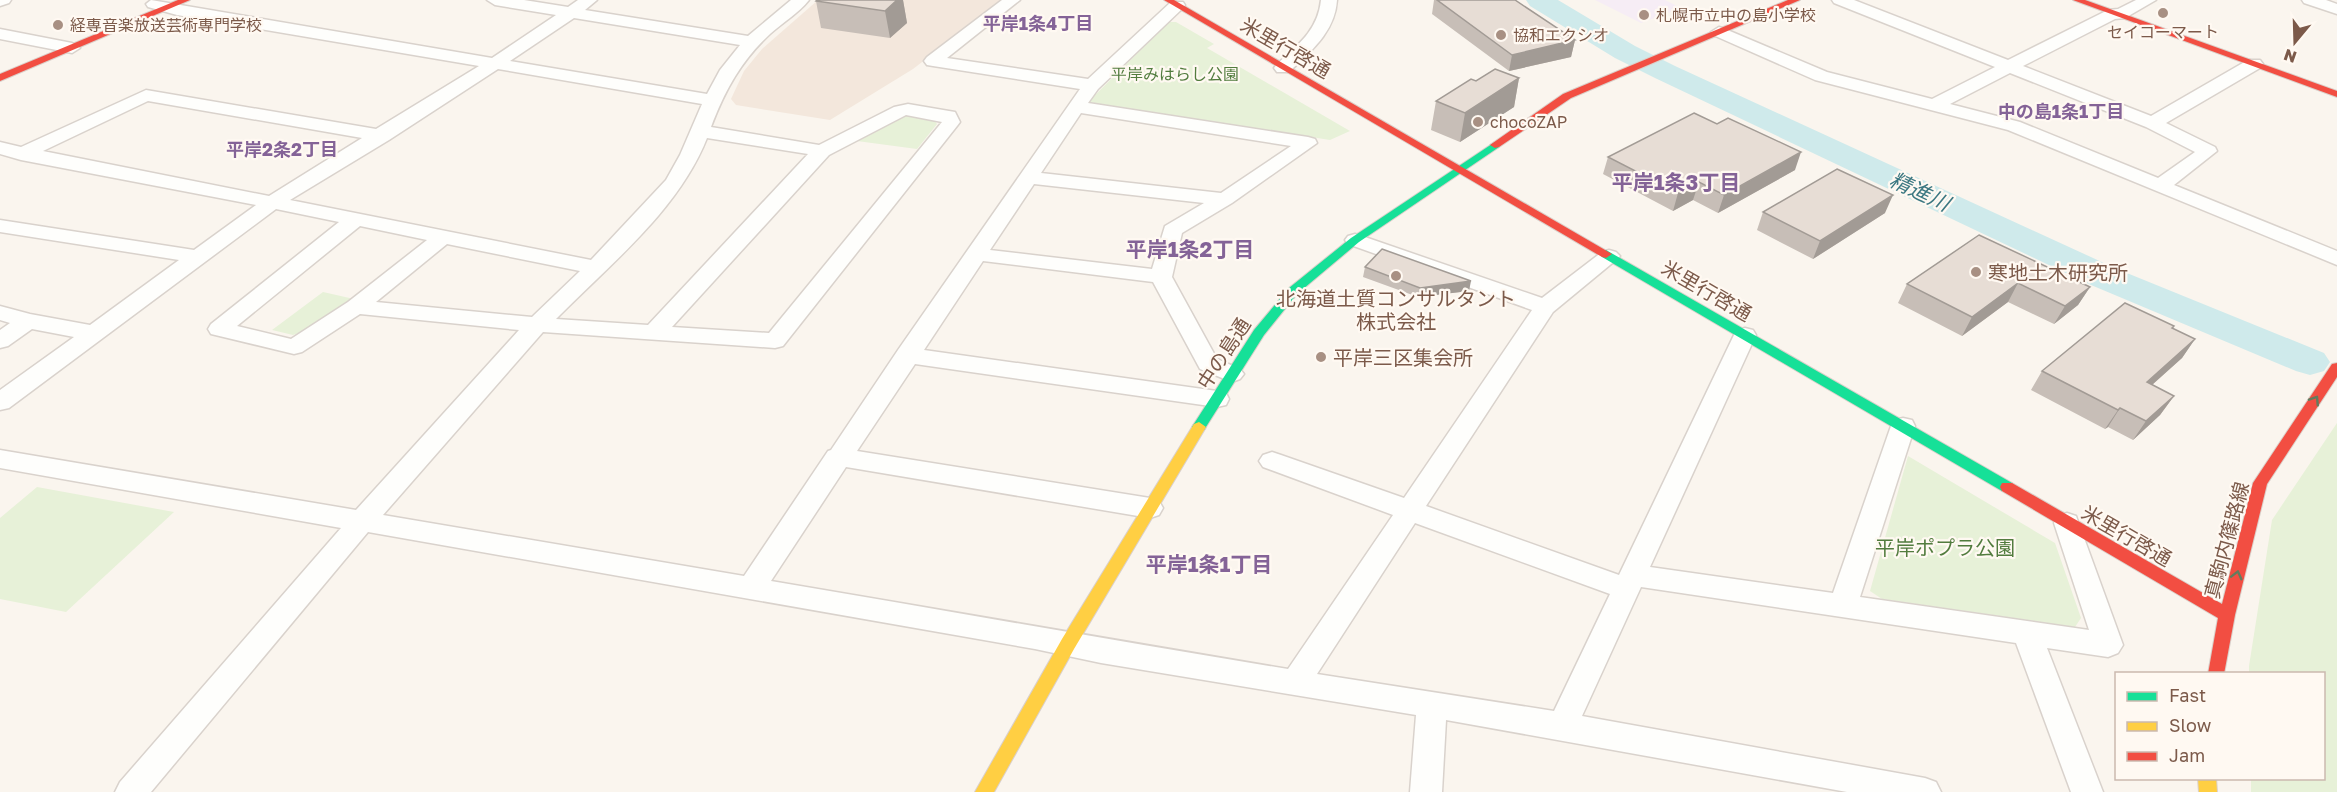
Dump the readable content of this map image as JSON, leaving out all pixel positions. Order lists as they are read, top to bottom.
{
  "streets": {
    "main road": ["米里行啓通", "中の島通", "真駒内篠路線"]
  },
  "crossings": [
    ["米里行啓通", "中の島通"],
    ["米里行啓通", "真駒内篠路線"]
  ],
  "one_way": ["真駒内篠路線"],
  "districts": [
    "平岸1条4丁目",
    "中の島1条1丁目",
    "平岸2条2丁目",
    "平岸1条3丁目",
    "平岸1条2丁目",
    "平岸1条1丁目"
  ],
  "water": ["精進川"],
  "parks": ["平岸みはらし公園", "平岸ポプラ公園"],
  "places": [
    "セイコーマート",
    "札幌市立中の島小学校",
    "経専音楽放送芸術専門学校",
    "協和エクシオ",
    "chocoZAP",
    "寒地土木研究所",
    "北海道土質コンサルタント 株式会社",
    "平岸三区集会所"
  ],
  "legend": ["Fast", "Slow", "Jam"],
  "north": "bottom"
}
